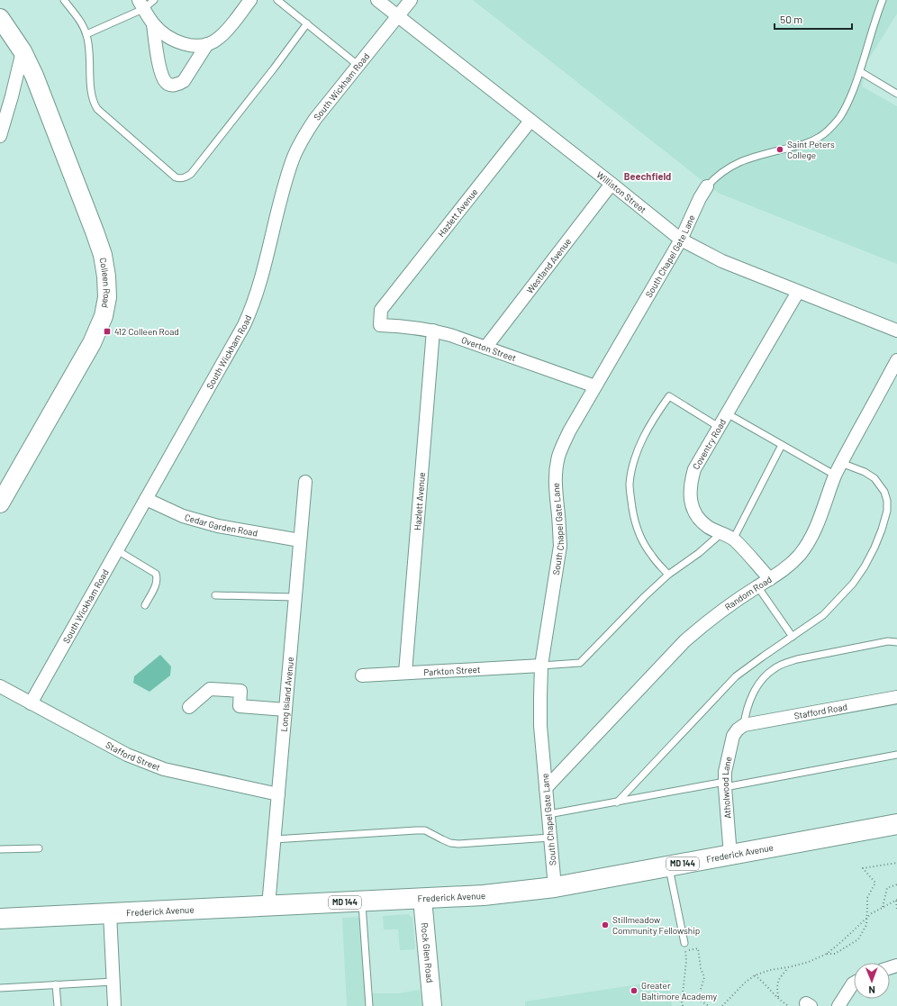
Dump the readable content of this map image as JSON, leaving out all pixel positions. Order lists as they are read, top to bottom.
{
  "streets": {
    "main road": ["Frederick Avenue", "MD 144"],
    "street": [
      "South Wickham Road",
      "Williston Street",
      "Hazlett Avenue",
      "South Chapel Gate Lane",
      "Westland Avenue",
      "Colleen Road",
      "Overton Street",
      "Coventry Road",
      "Cedar Garden Road",
      "Random Road",
      "Parkton Street",
      "Long Island Avenue",
      "Stafford Road",
      "Stafford Street",
      "Atholwood Lane",
      "Rock Glen Road"
    ]
  },
  "crossings": [
    ["South Wickham Road", "Williston Street"],
    ["South Wickham Road", "Cedar Garden Road"],
    ["South Wickham Road", "Stafford Street"],
    ["Williston Street", "Hazlett Avenue"],
    ["Williston Street", "South Chapel Gate Lane"],
    ["Williston Street", "Westland Avenue"],
    ["Williston Street", "Coventry Road"],
    ["Hazlett Avenue", "Overton Street"],
    ["Hazlett Avenue", "Parkton Street"],
    ["South Chapel Gate Lane", "Overton Street"],
    ["South Chapel Gate Lane", "Random Road"],
    ["South Chapel Gate Lane", "Parkton Street"],
    ["South Chapel Gate Lane", "Frederick Avenue"],
    ["Westland Avenue", "Overton Street"],
    ["Coventry Road", "Random Road"],
    ["Cedar Garden Road", "Long Island Avenue"],
    ["Long Island Avenue", "Stafford Street"],
    ["Long Island Avenue", "Frederick Avenue"],
    ["Stafford Road", "Atholwood Lane"],
    ["Atholwood Lane", "Frederick Avenue"],
    ["Frederick Avenue", "Rock Glen Road"]
  ],
  "districts": ["Beechfield"],
  "places": {
    "other": ["Saint Peters College", "Stillmeadow Community Fellowship", "Greater Baltimore Academy"],
    "transit": ["412 Colleen Road"]
  },
  "scale_bar": "50 m",
  "north": "bottom"
}
